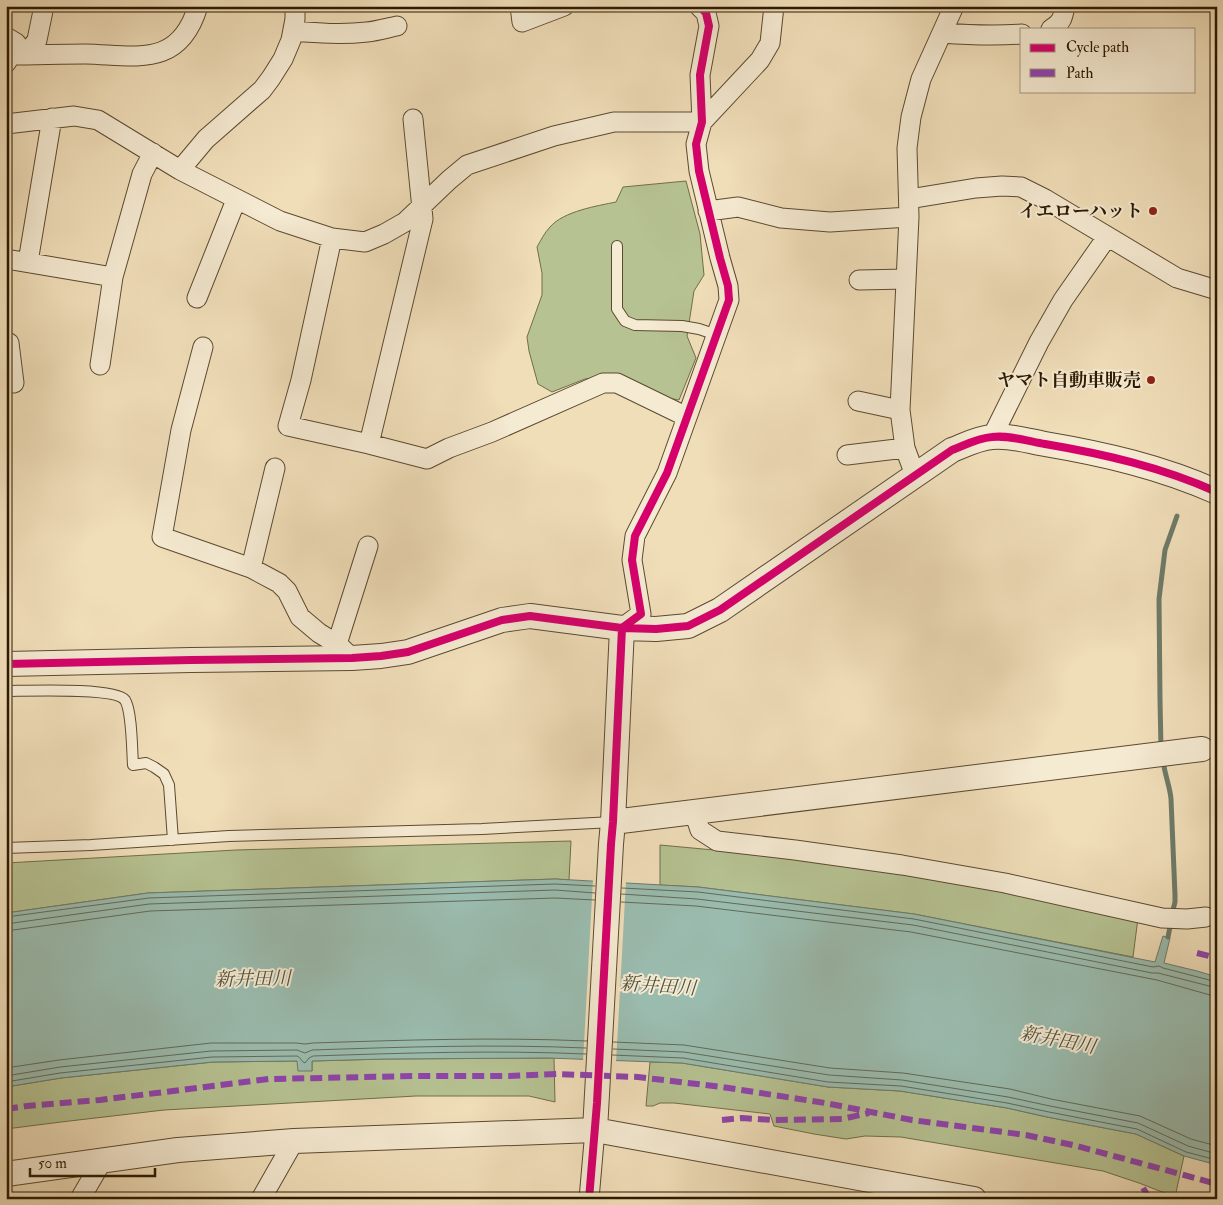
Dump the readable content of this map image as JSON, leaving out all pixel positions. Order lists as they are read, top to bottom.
{
  "water": ["新井田川"],
  "places": ["イエローハット", "ヤマト自動車販売"],
  "legend": ["Cycle path", "Path"],
  "scale_bar": "50 m"
}
